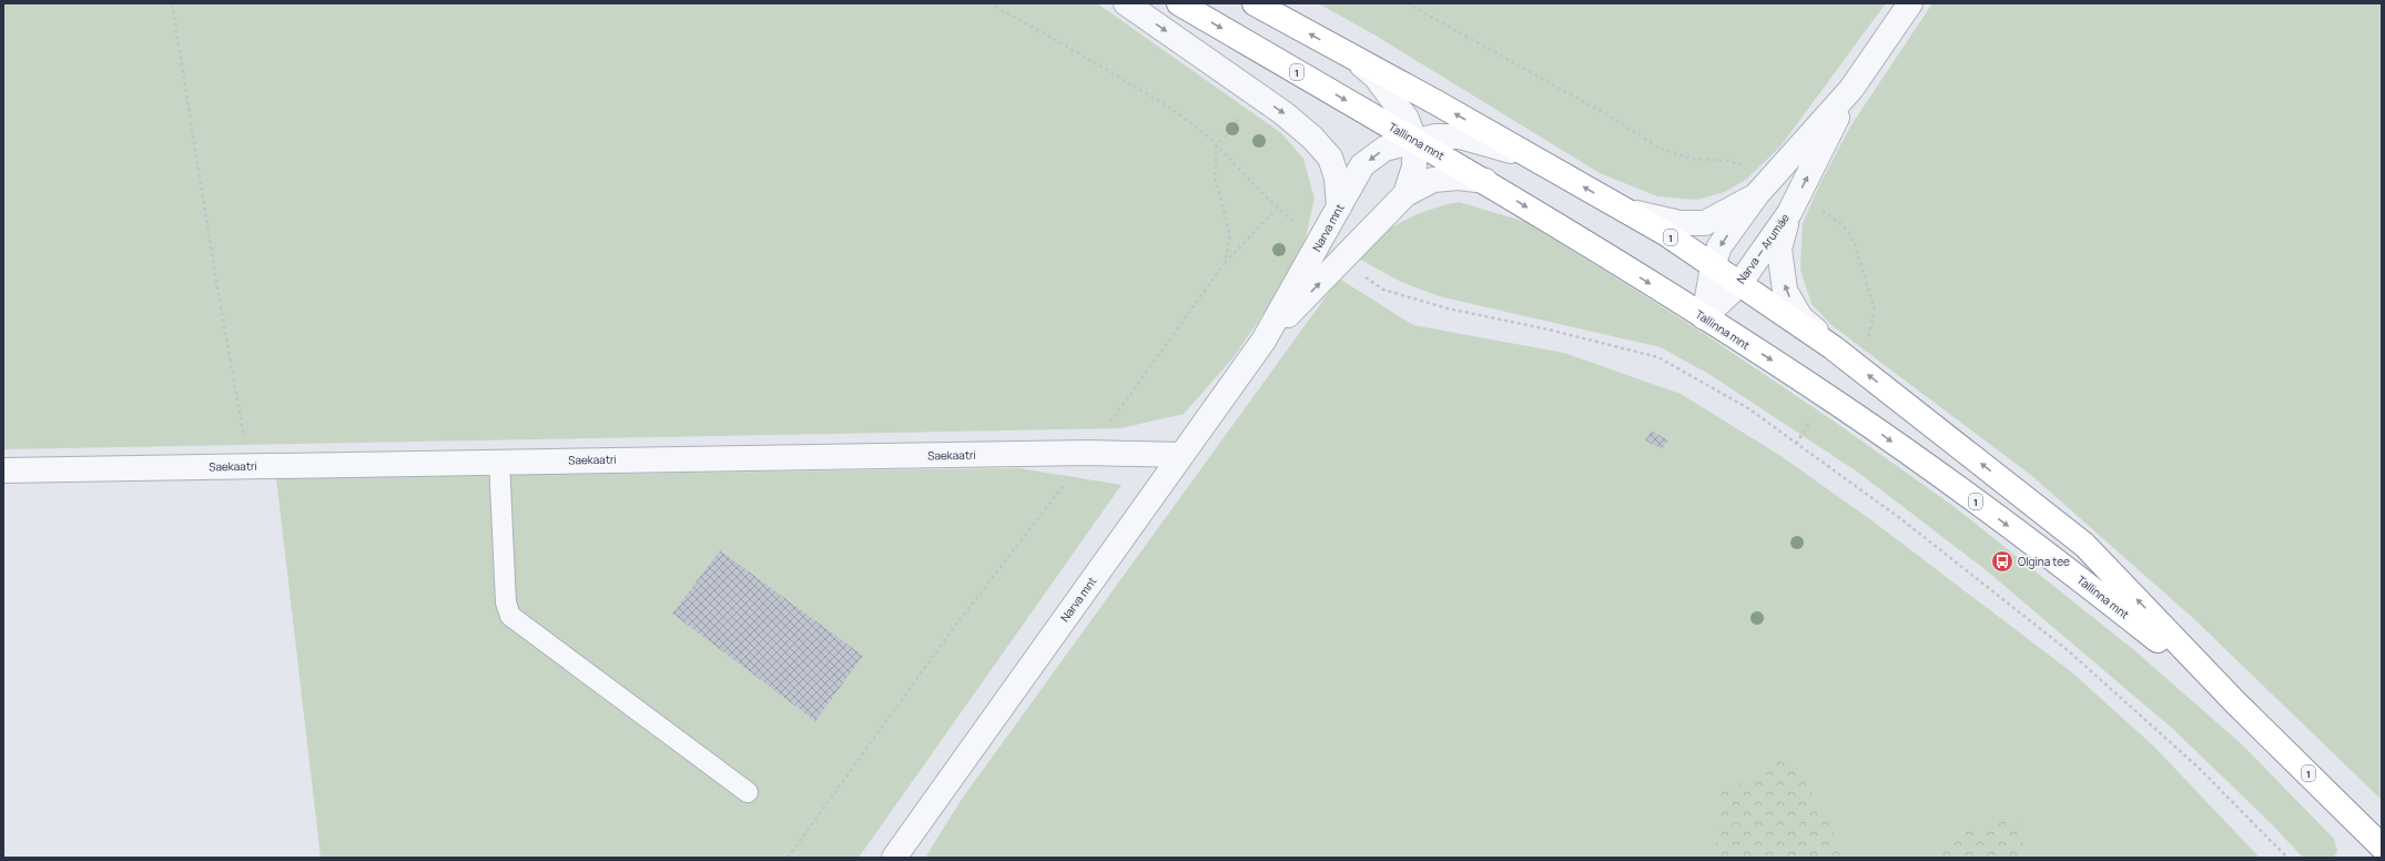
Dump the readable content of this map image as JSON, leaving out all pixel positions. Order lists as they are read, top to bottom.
{
  "streets": {
    "highway": ["1", "Tallinna mnt"],
    "street": ["Narva mnt", "Narva — Arumäe", "Saekaatri"]
  },
  "crossings": [
    ["Tallinna mnt", "Narva mnt"],
    ["Tallinna mnt", "Narva — Arumäe"],
    ["Narva mnt", "Saekaatri"]
  ],
  "places": {
    "bus stop": ["Olgina tee"]
  }
}
